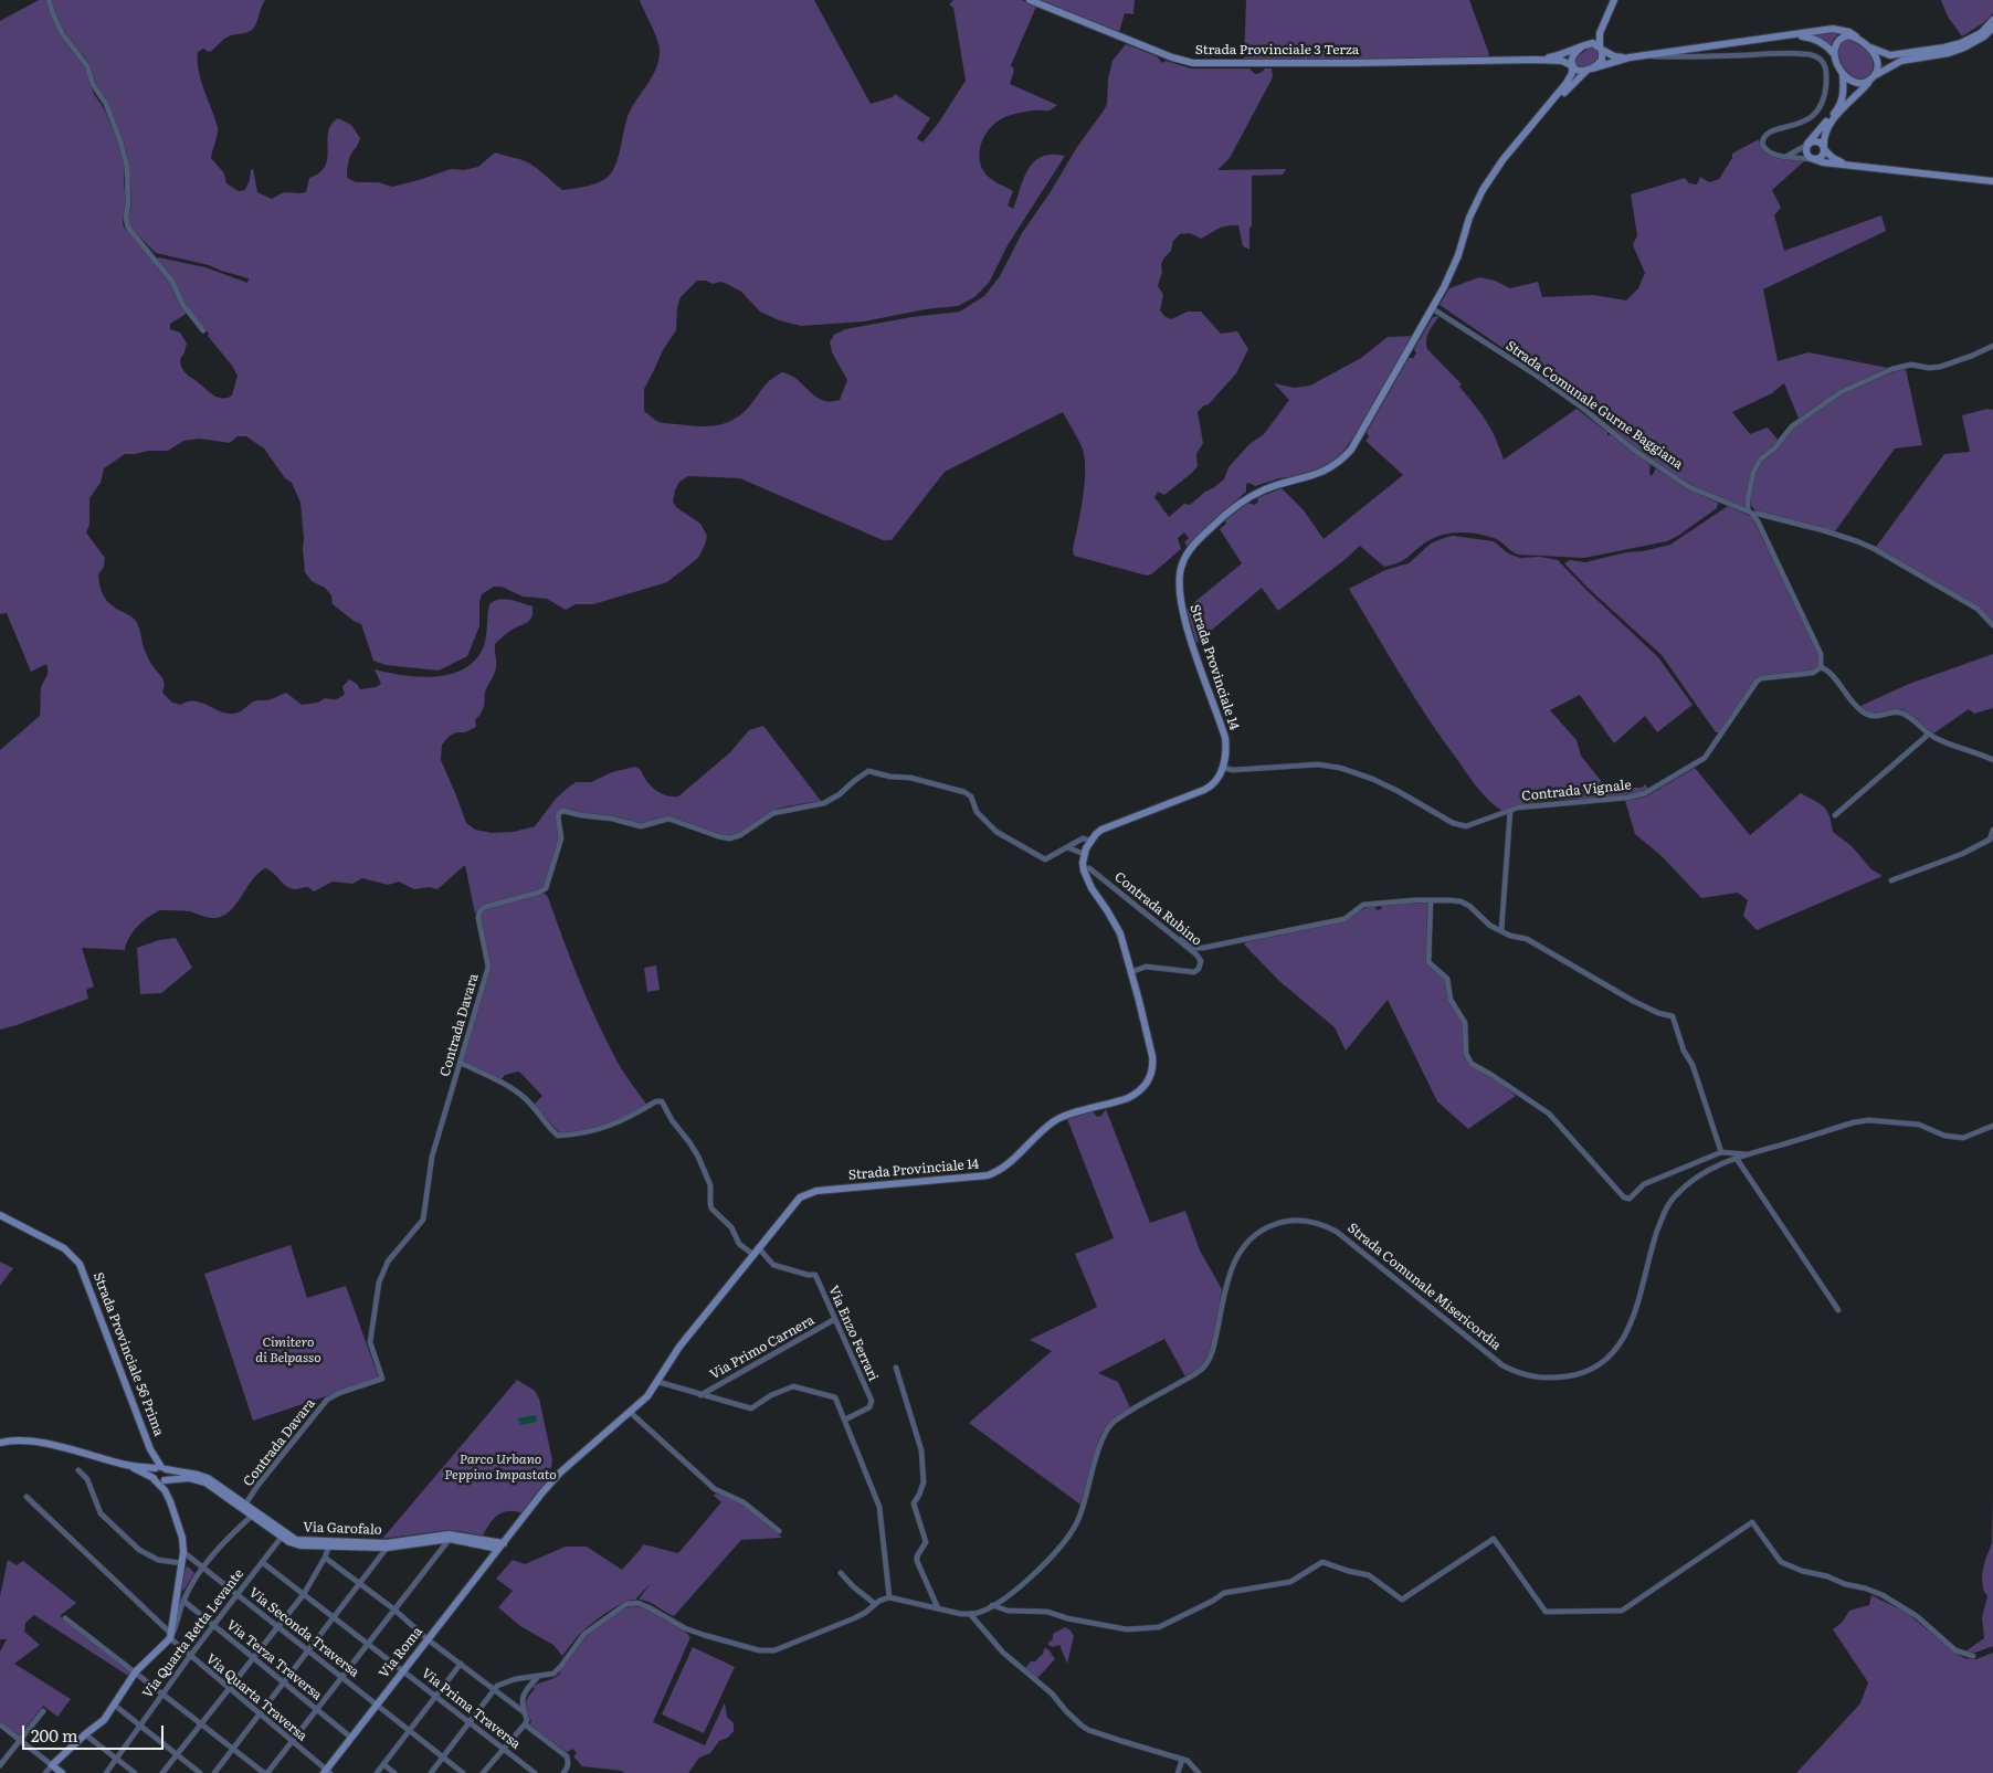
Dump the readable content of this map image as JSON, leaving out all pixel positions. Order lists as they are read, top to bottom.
{
  "streets": {
    "main road": [
      "Strada Provinciale 3 Terza",
      "Strada Provinciale 14",
      "Strada Provinciale 56 Prima",
      "Via Garofalo",
      "Via Roma"
    ],
    "street": [
      "Strada Comunale Gurne Baggiana",
      "Contrada Vignale",
      "Contrada Rubino",
      "Contrada Davara",
      "Strada Comunale Misericordia",
      "Via Enzo Ferrari",
      "Via Primo Carnera",
      "Via Seconda Traversa",
      "Via Quarta Retta Levante",
      "Via Terza Traversa",
      "Via Quarta Traversa",
      "Via Prima Traversa"
    ]
  },
  "crossings": [
    ["Strada Comunale Gurne Baggiana", "Strada Provinciale 14"],
    ["Strada Provinciale 14", "Contrada Vignale"],
    ["Strada Provinciale 14", "Contrada Rubino"],
    ["Strada Provinciale 14", "Via Enzo Ferrari"],
    ["Strada Provinciale 14", "Via Roma"],
    ["Contrada Davara", "Via Garofalo"],
    ["Via Enzo Ferrari", "Via Primo Carnera"],
    ["Strada Provinciale 56 Prima", "Via Garofalo"],
    ["Via Garofalo", "Via Quarta Retta Levante"],
    ["Via Garofalo", "Via Roma"],
    ["Via Seconda Traversa", "Via Quarta Retta Levante"],
    ["Via Seconda Traversa", "Via Roma"],
    ["Via Quarta Retta Levante", "Via Terza Traversa"],
    ["Via Quarta Retta Levante", "Via Quarta Traversa"],
    ["Via Quarta Retta Levante", "Via Prima Traversa"],
    ["Via Roma", "Via Terza Traversa"],
    ["Via Roma", "Via Quarta Traversa"],
    ["Via Roma", "Via Prima Traversa"]
  ],
  "parks": ["Cimitero di Belpasso", "Parco Urbano Peppino Impastato"],
  "scale_bar": "200 m"
}
